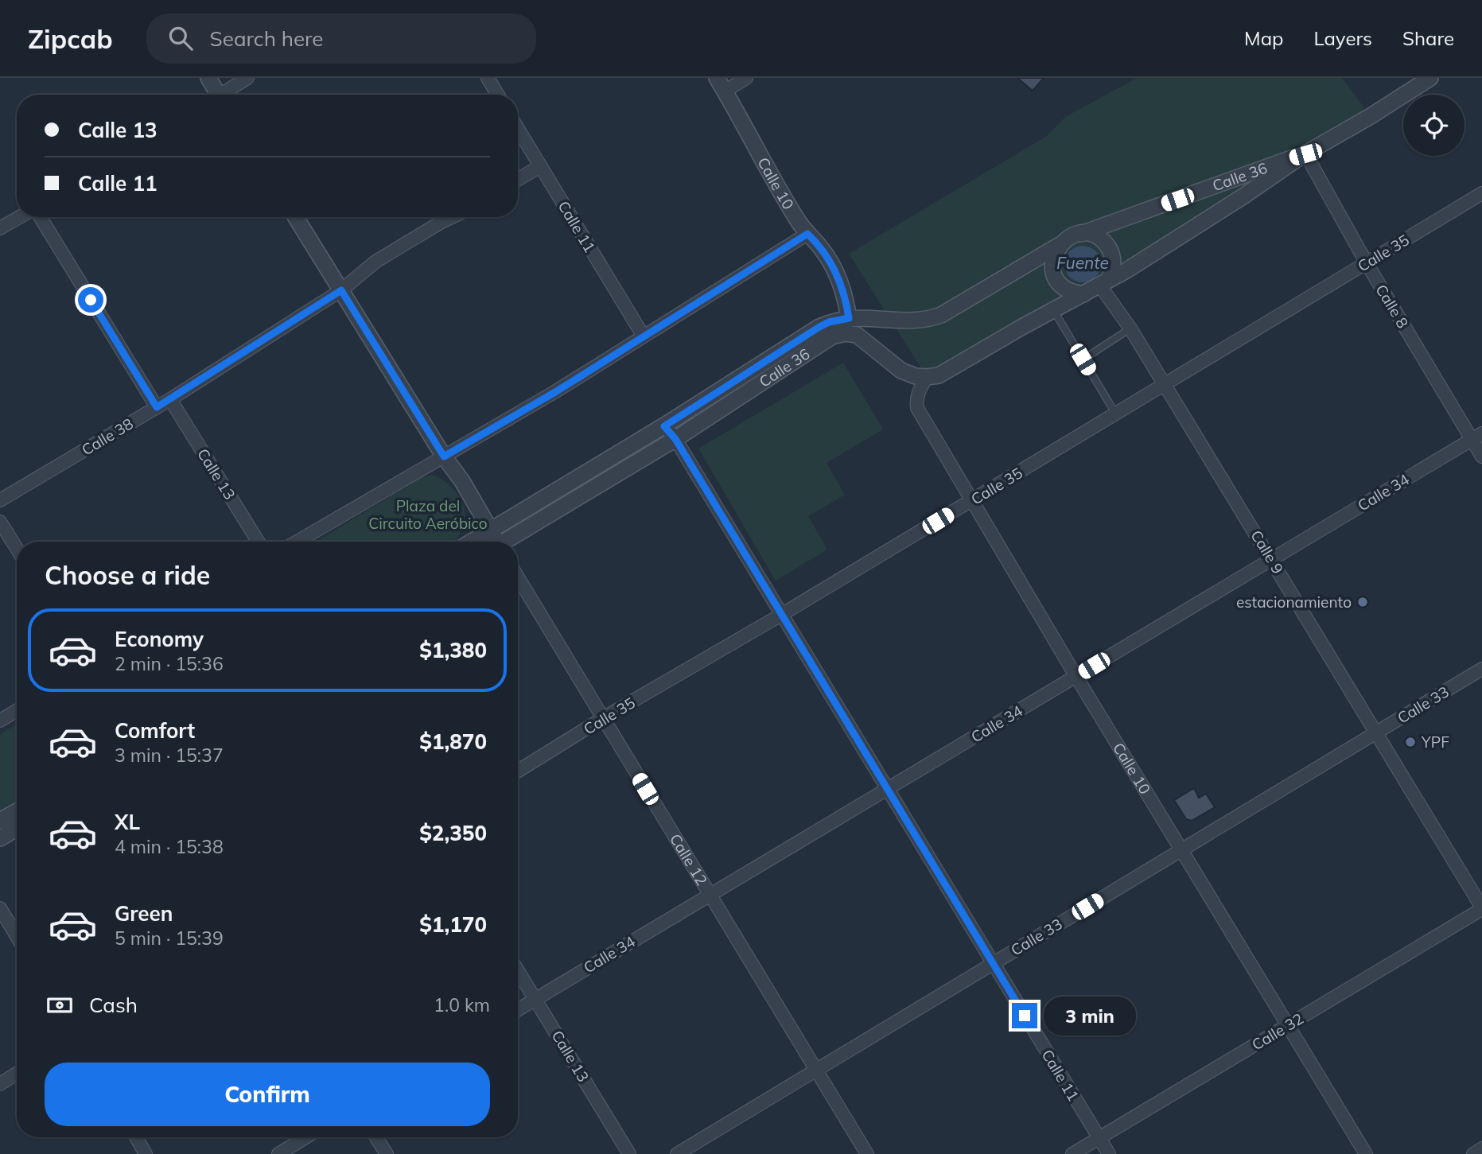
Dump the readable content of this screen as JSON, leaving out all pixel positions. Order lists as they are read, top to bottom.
{
  "streets": {
    "street": [
      "Calle 36",
      "Calle 10",
      "Calle 11",
      "Calle 35",
      "Calle 8",
      "Calle 38",
      "Calle 13",
      "Calle 34",
      "Calle 9",
      "Calle 33",
      "Calle 12",
      "Calle 32"
    ]
  },
  "crossings": [
    ["Calle 36", "Calle 10"],
    ["Calle 36", "Calle 11"],
    ["Calle 36", "Calle 8"],
    ["Calle 36", "Calle 9"],
    ["Calle 10", "Calle 35"],
    ["Calle 10", "Calle 34"],
    ["Calle 10", "Calle 33"],
    ["Calle 10", "Calle 32"],
    ["Calle 11", "Calle 35"],
    ["Calle 11", "Calle 34"],
    ["Calle 11", "Calle 33"],
    ["Calle 11", "Calle 32"],
    ["Calle 35", "Calle 8"],
    ["Calle 35", "Calle 9"],
    ["Calle 35", "Calle 12"],
    ["Calle 8", "Calle 34"],
    ["Calle 38", "Calle 13"],
    ["Calle 13", "Calle 34"],
    ["Calle 34", "Calle 9"],
    ["Calle 34", "Calle 12"],
    ["Calle 9", "Calle 33"],
    ["Calle 9", "Calle 32"],
    ["Calle 33", "Calle 12"]
  ],
  "water": ["Fuente"],
  "parks": ["Plaza del Circuito Aeróbico"],
  "places": ["estacionamiento", "YPF"],
  "page": {
    "header": "Zipcab",
    "search": "Search here",
    "nav": ["Map", "Layers", "Share"],
    "banner": ["Calle 13", "Calle 11"],
    "heading": "Choose a ride",
    "list": [
      {
        "name": "Economy",
        "note": "2 min · 15:36",
        "value": "$1,380"
      },
      {
        "name": "Comfort",
        "note": "3 min · 15:37",
        "value": "$1,870"
      },
      {
        "name": "XL",
        "note": "4 min · 15:38",
        "value": "$2,350"
      },
      {
        "name": "Green",
        "note": "5 min · 15:39",
        "value": "$1,170"
      }
    ],
    "pay": ["Cash", "1.0 km"],
    "bubble": "3 min",
    "buttons": "Confirm"
  }
}
